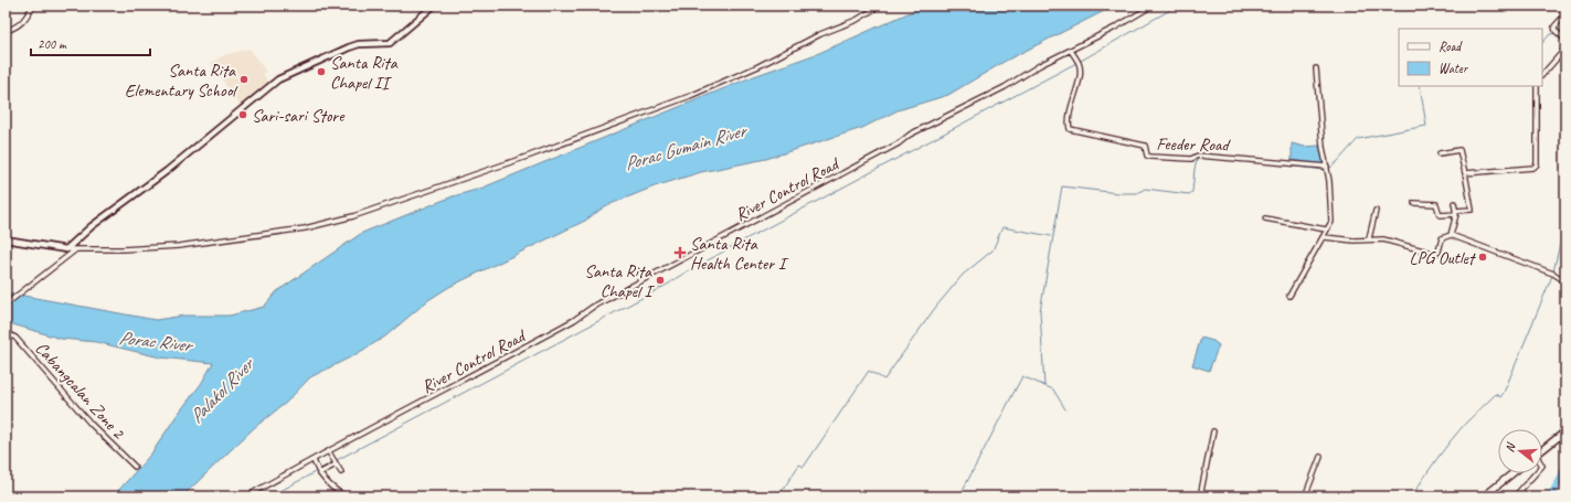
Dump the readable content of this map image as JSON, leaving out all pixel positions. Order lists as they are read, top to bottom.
{
  "streets": {
    "street": ["Feeder Road", "River Control Road", "Cabangcalan Zone 2"]
  },
  "crossings": [
    ["Feeder Road", "River Control Road"]
  ],
  "water": ["Porac Gumain River", "Porac River", "Palakol River"],
  "places": {
    "other": [
      "Santa Rita Chapel II",
      "Santa Rita Elementary School",
      "Sari-sari Store",
      "LPG Outlet",
      "Santa Rita Chapel I"
    ],
    "health": ["Santa Rita Health Center I"]
  },
  "legend": ["Road", "Water"],
  "scale_bar": "200 m",
  "north": "left"
}
